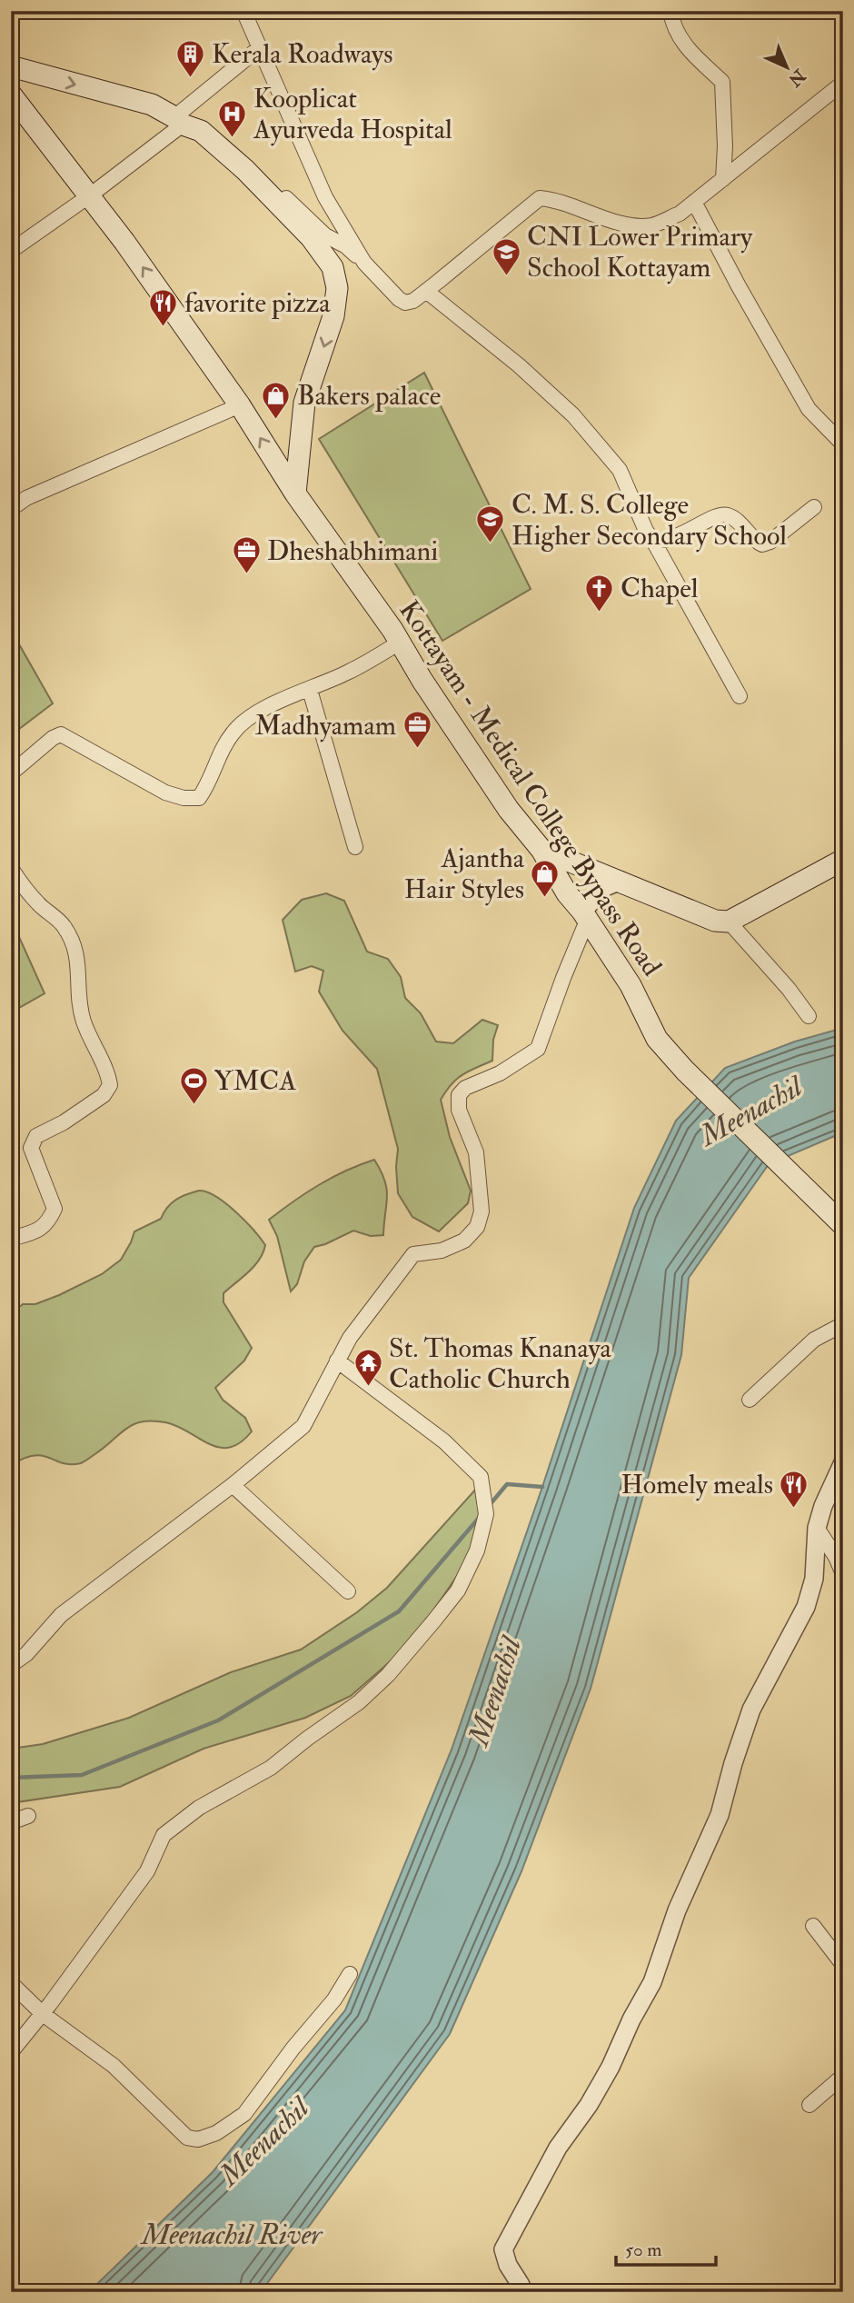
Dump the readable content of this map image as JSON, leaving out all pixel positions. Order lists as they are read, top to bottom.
{
  "streets": {
    "main road": ["Kottayam - Medical College Bypass Road"]
  },
  "water": ["Meenachil", "Meenachil River"],
  "places": {
    "building": ["Kerala Roadways"],
    "hospital": ["Kooplicat Ayurveda Hospital"],
    "school or university": ["CNI Lower Primary School Kottayam", "C. M. S. College Higher Secondary School"],
    "restaurant": ["favorite pizza", "Homely meals"],
    "shop": ["Bakers palace", "Ajantha Hair Styles"],
    "office": ["Dheshabhimani", "Madhyamam"],
    "church": ["Chapel"],
    "sports": ["YMCA"],
    "temple": ["St. Thomas Knanaya Catholic Church"]
  },
  "scale_bar": "50 m",
  "north": "bottom right"
}
